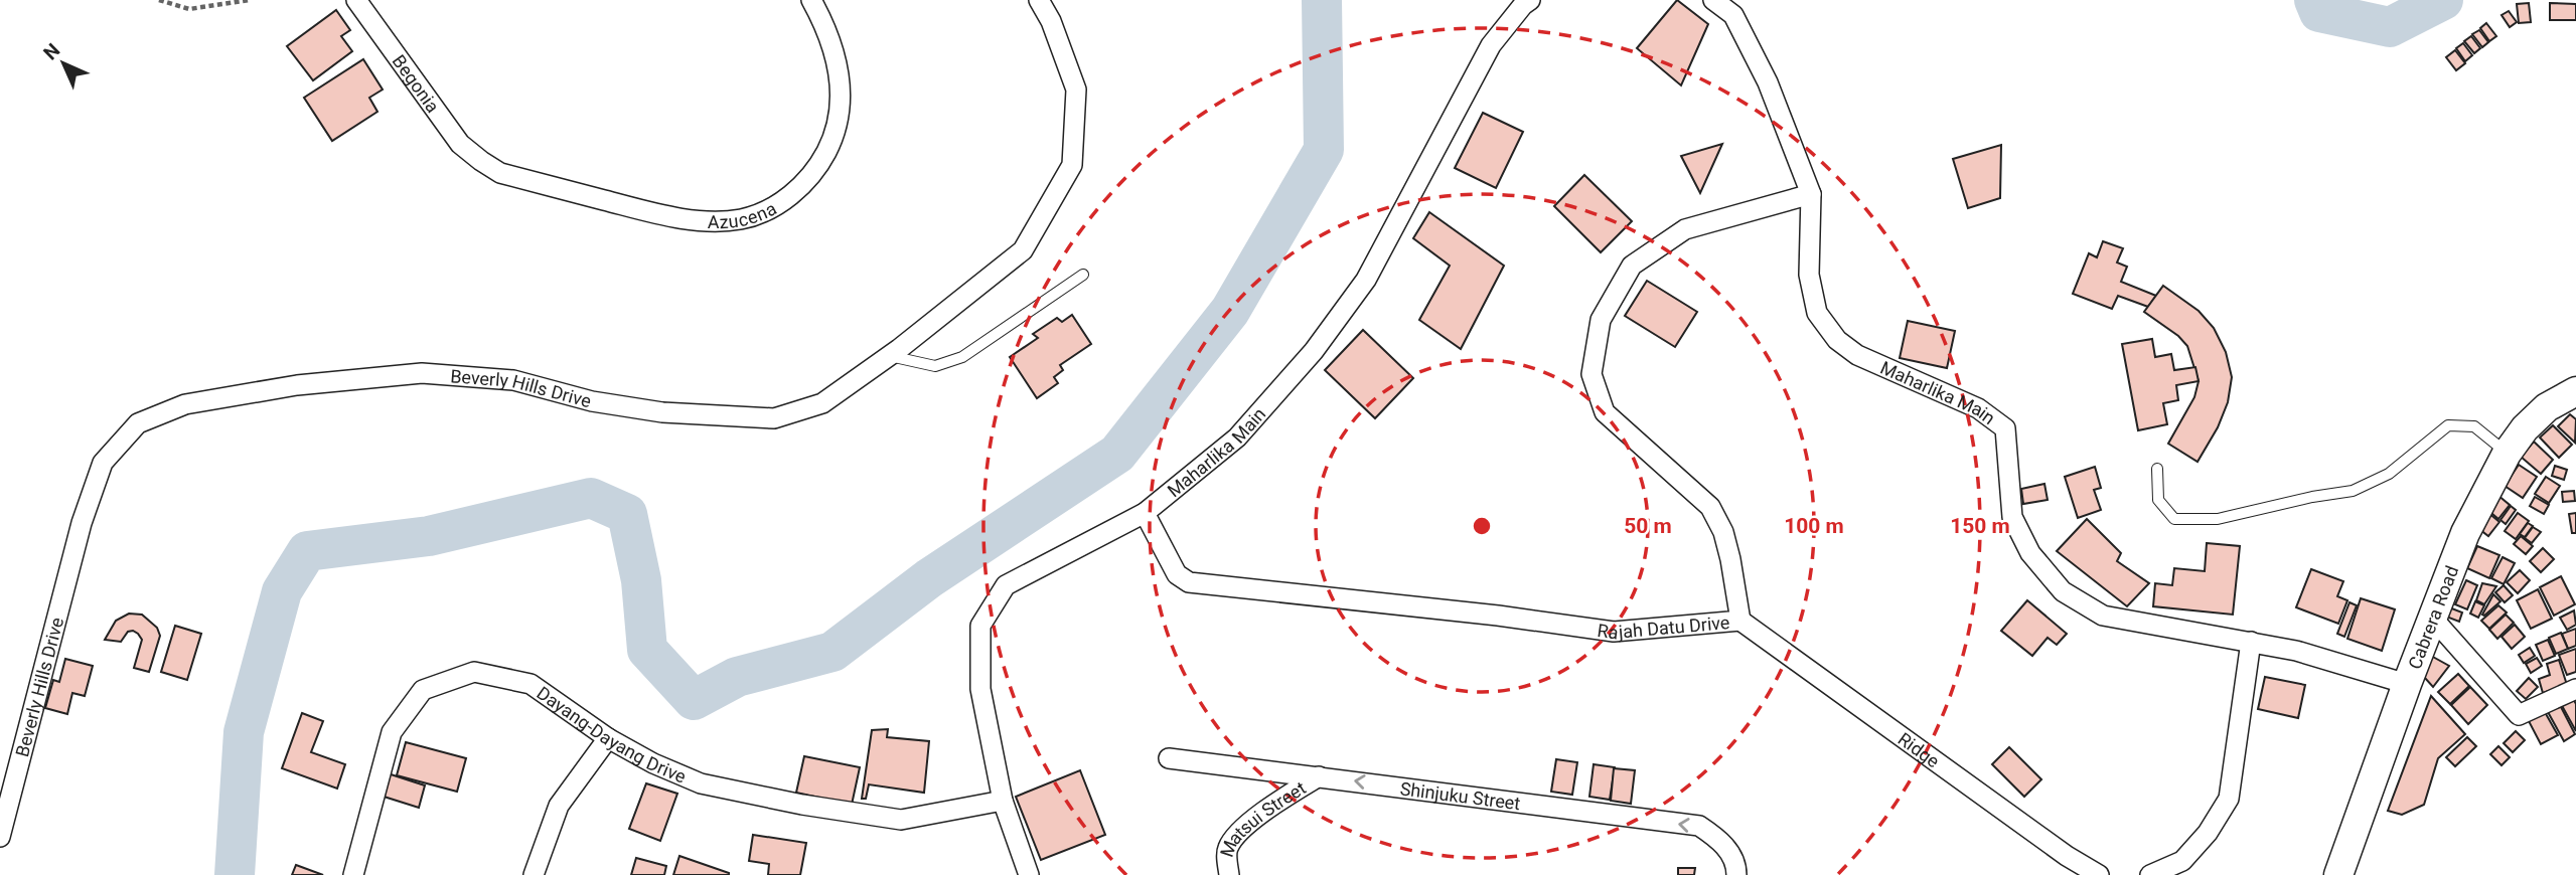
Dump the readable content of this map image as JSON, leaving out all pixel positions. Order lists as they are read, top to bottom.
{
  "streets": {
    "main road": ["Cabrera Road"],
    "street": [
      "Begonia",
      "Azucena",
      "Beverly Hills Drive",
      "Maharlika Main",
      "Rajah Datu Drive",
      "Dayang-Dayang Drive",
      "Ridge",
      "Shinjuku Street",
      "Matsui Street"
    ]
  },
  "crossings": [
    ["Begonia", "Azucena"],
    ["Maharlika Main", "Cabrera Road"],
    ["Maharlika Main", "Rajah Datu Drive"],
    ["Maharlika Main", "Dayang-Dayang Drive"],
    ["Rajah Datu Drive", "Ridge"],
    ["Shinjuku Street", "Matsui Street"]
  ],
  "one_way": ["Shinjuku Street"],
  "north": "top left",
  "rings": ["50 m", "100 m", "150 m"]
}
